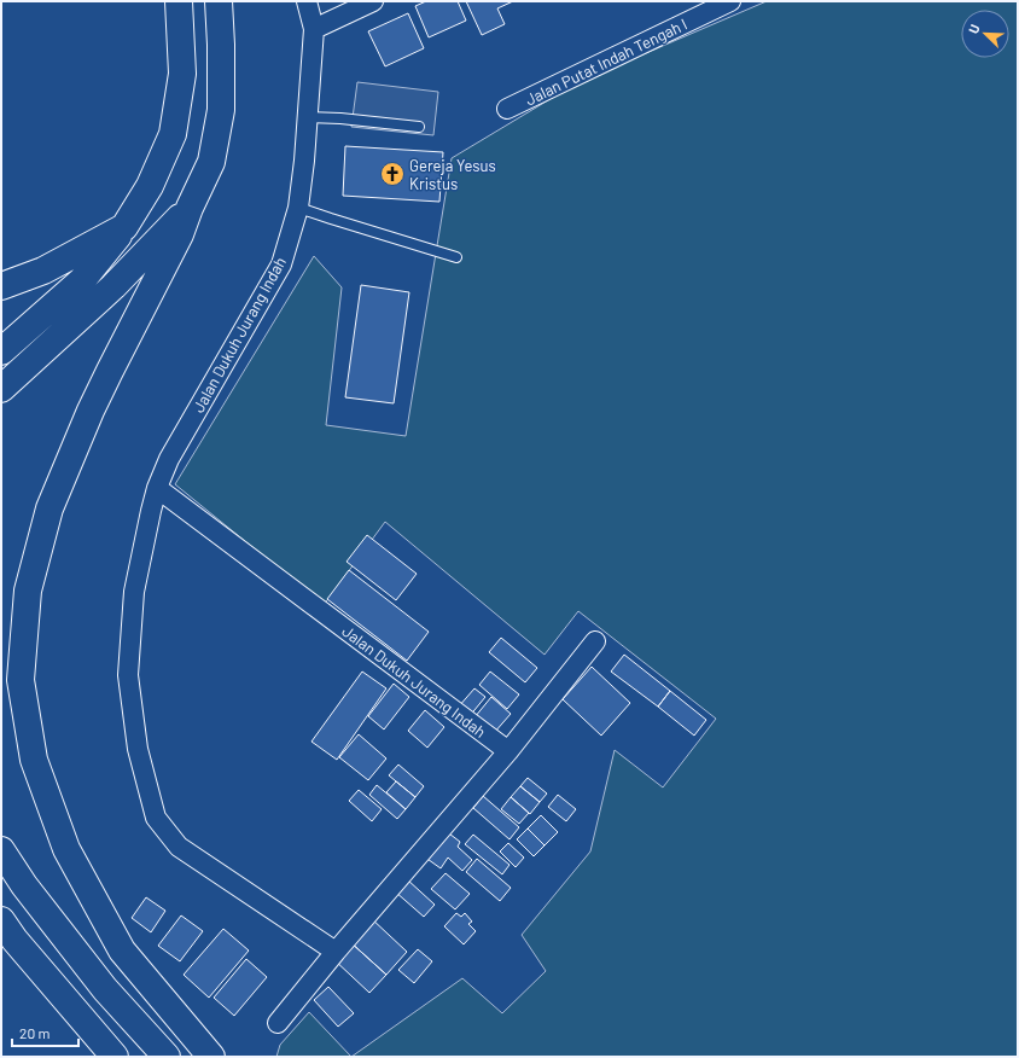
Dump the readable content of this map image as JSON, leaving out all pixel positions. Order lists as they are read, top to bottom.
{
  "streets": {
    "street": ["Jalan Putat Indah Tengah I", "Jalan Dukuh Jurang Indah"]
  },
  "places": {
    "church": ["Gereja Yesus Kristus"]
  },
  "scale_bar": "20 m",
  "north": "top left"
}
